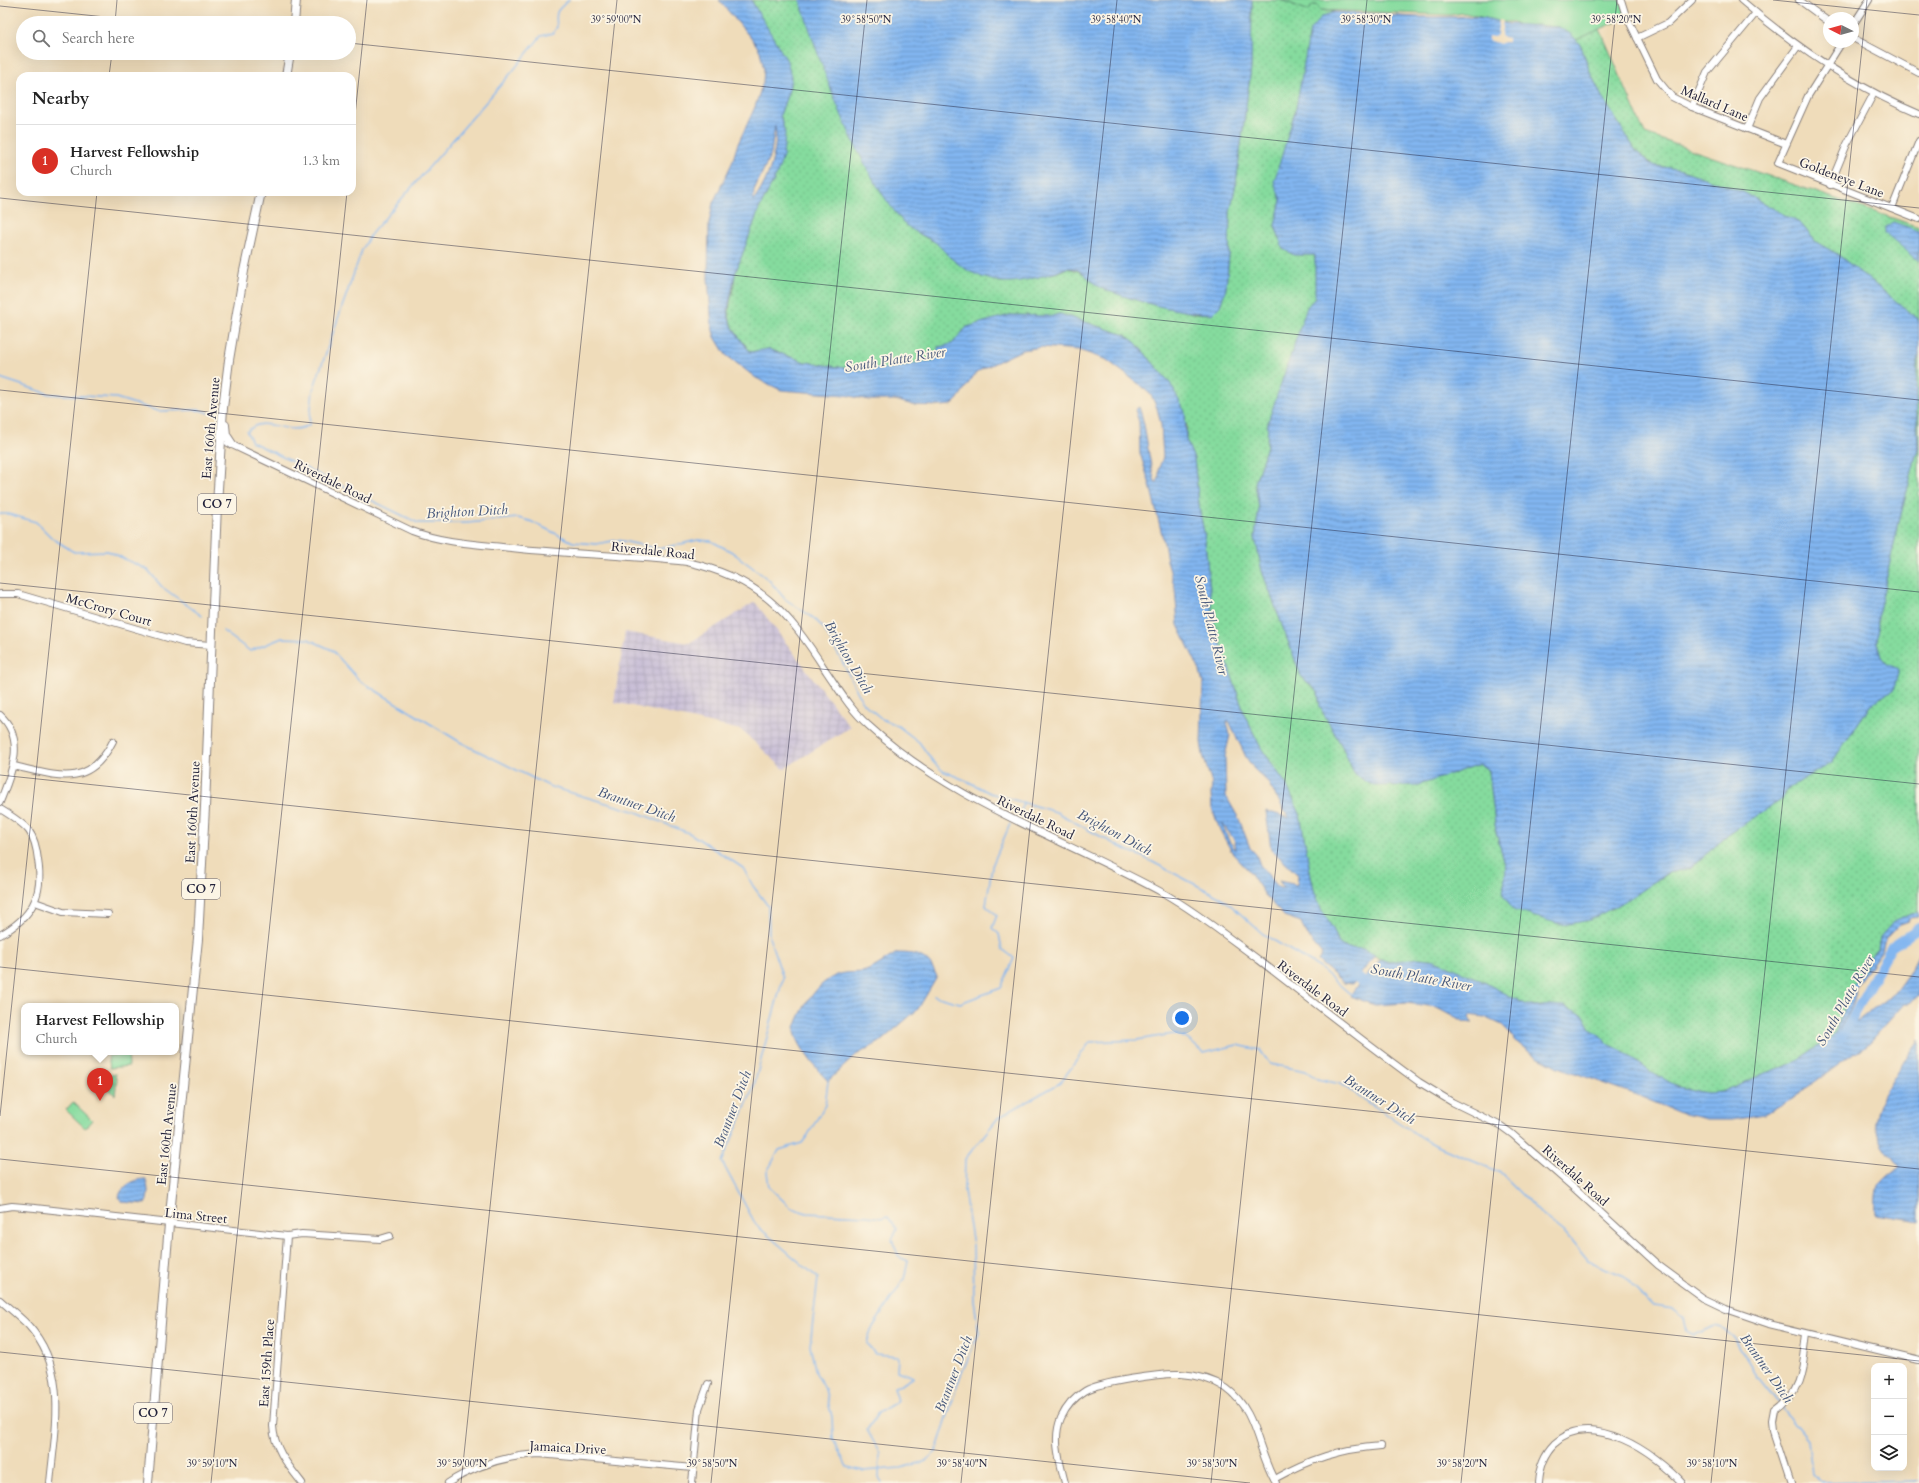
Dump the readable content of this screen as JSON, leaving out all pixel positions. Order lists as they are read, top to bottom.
{
  "streets": {
    "main road": ["East 160th Avenue", "CO 7"],
    "street": [
      "Mallard Lane",
      "Goldeneye Lane",
      "Riverdale Road",
      "McCrory Court",
      "Lima Street",
      "East 159th Place",
      "Jamaica Drive"
    ]
  },
  "crossings": [
    ["Mallard Lane", "Goldeneye Lane"],
    ["East 160th Avenue", "Riverdale Road"],
    ["East 160th Avenue", "McCrory Court"],
    ["East 160th Avenue", "Lima Street"],
    ["Lima Street", "East 159th Place"]
  ],
  "water": ["South Platte River", "Brighton Ditch", "Brantner Ditch"],
  "north": "left",
  "page": {
    "search": "Search here",
    "heading": "Nearby",
    "list": [
      {
        "mark": "1",
        "name": "Harvest Fellowship",
        "note": "Church",
        "value": "1.3 km"
      }
    ],
    "popup": ["Harvest Fellowship", "Church"],
    "pins": "1",
    "map_buttons": ["+", "−"]
  },
  "coordinates": [
    "39°59'00\"N",
    "39°58'50\"N",
    "39°58'40\"N",
    "39°58'30\"N",
    "39°58'20\"N",
    "39°59'10\"N",
    "39°58'10\"N"
  ]
}
